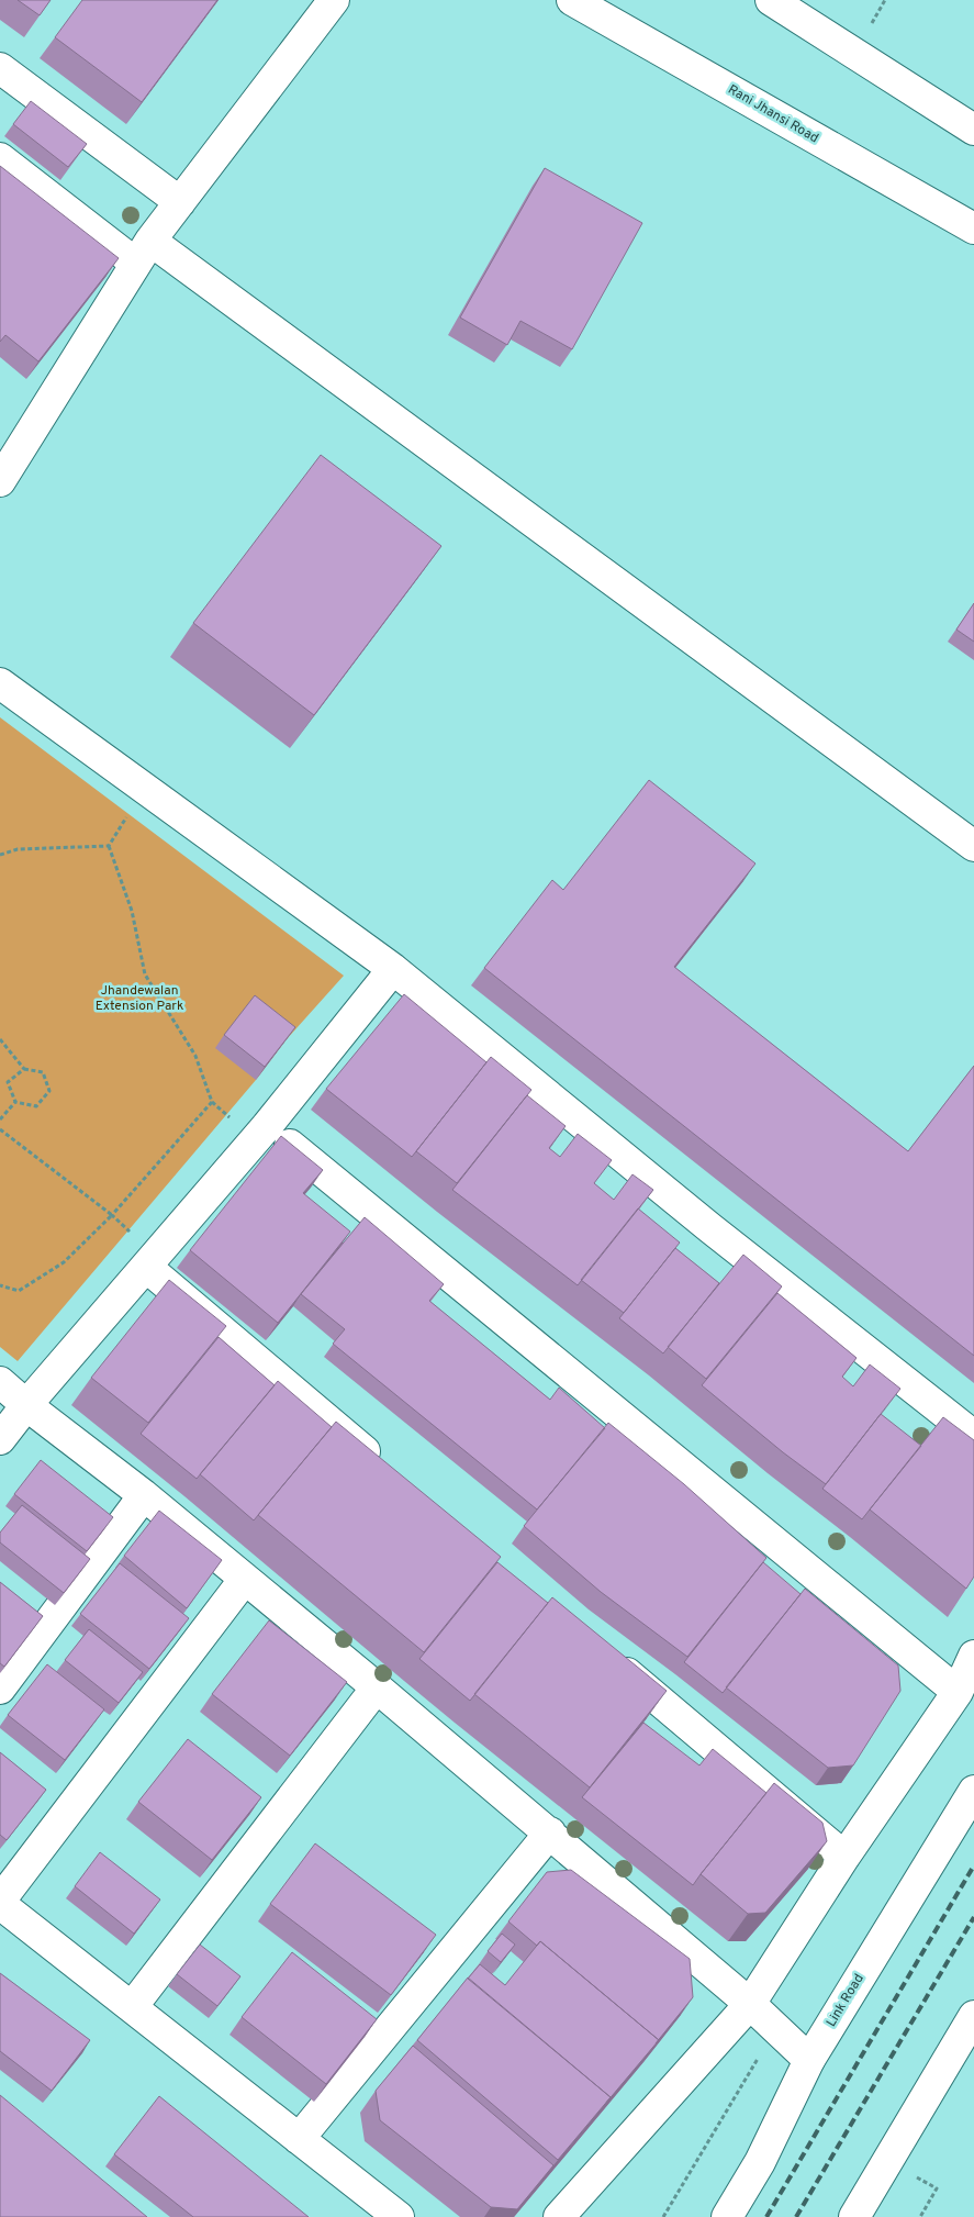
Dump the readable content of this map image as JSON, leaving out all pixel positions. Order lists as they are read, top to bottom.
{
  "streets": {
    "street": ["Rani Jhansi Road", "Link Road"]
  },
  "parks": ["Jhandewalan Extension Park"]
}
